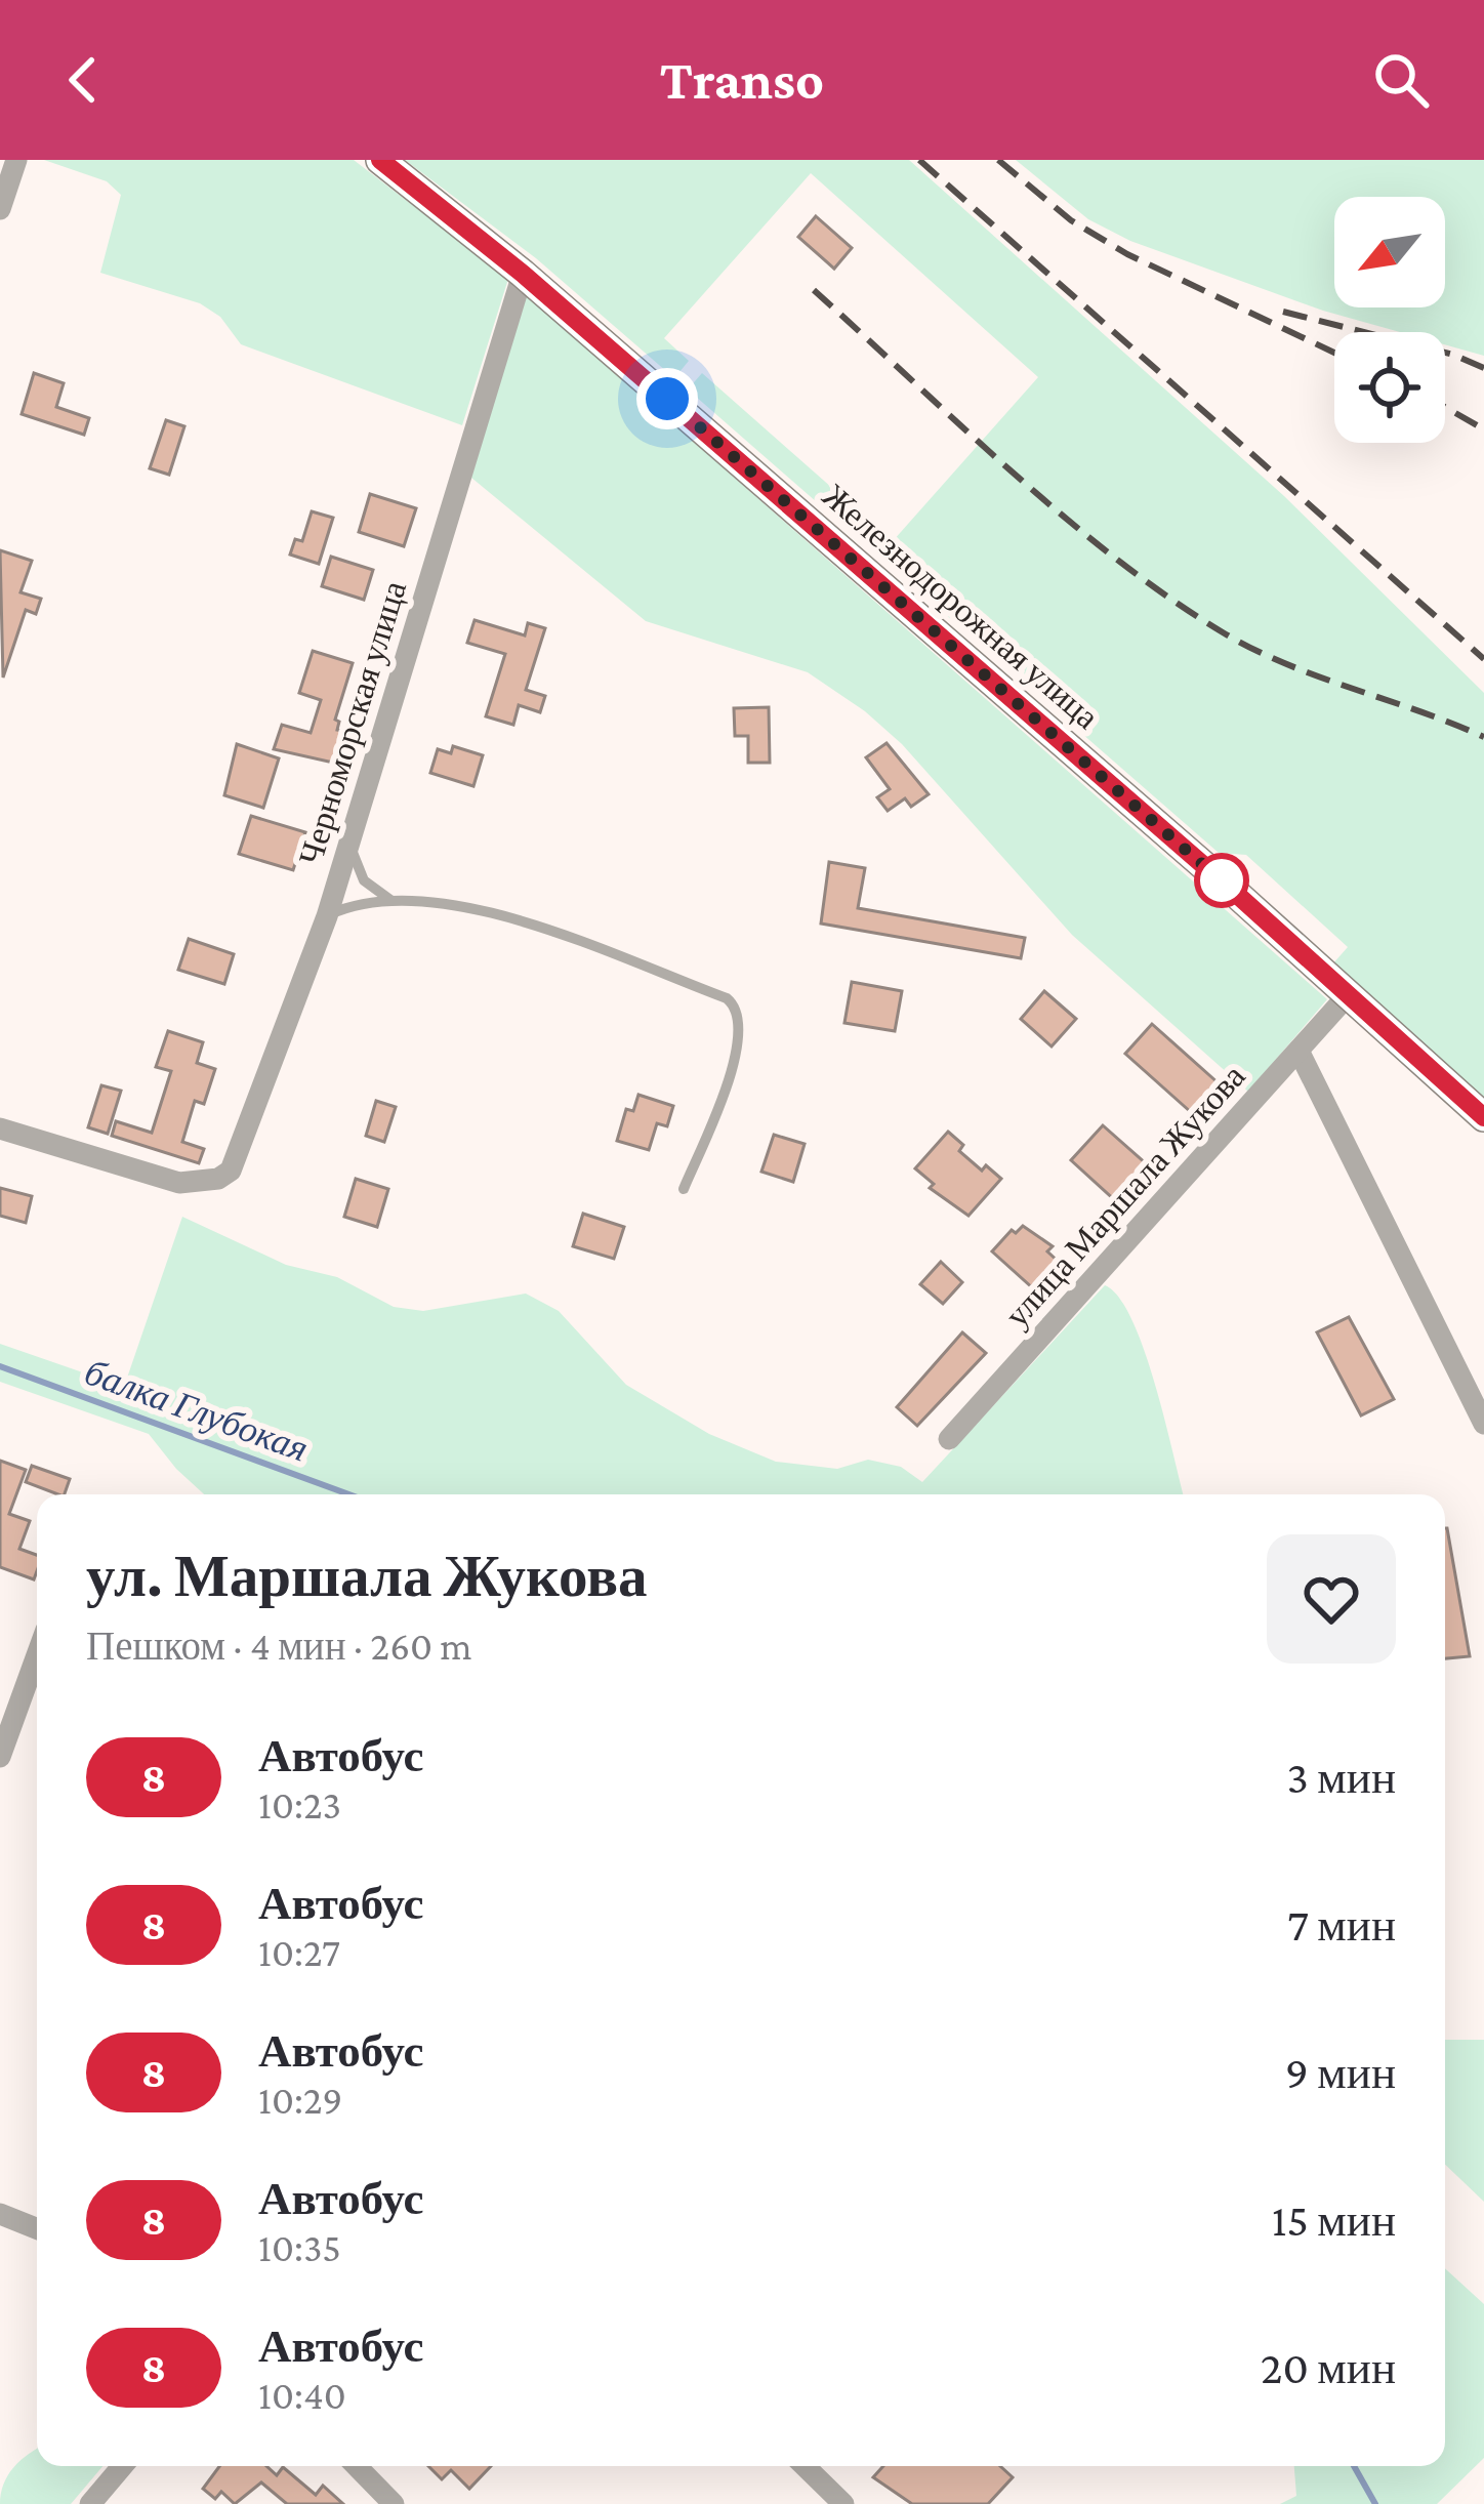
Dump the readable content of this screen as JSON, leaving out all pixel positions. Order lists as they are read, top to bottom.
{
  "streets": {
    "main road": ["Железнодорожная улица"],
    "street": ["Черноморская улица", "улица Маршала Жукова"]
  },
  "crossings": [
    ["Железнодорожная улица", "Черноморская улица"],
    ["Железнодорожная улица", "улица Маршала Жукова"]
  ],
  "water": ["балка Глубокая"],
  "lines": ["bus line 8"],
  "north": "bottom left",
  "page": {
    "header": "Transo",
    "heading": ["ул. Маршала Жукова", "Пешком · 4 мин · 260 m"],
    "list": [
      {
        "mark": "8",
        "name": "Автобус",
        "note": "10:23",
        "value": "3 мин"
      },
      {
        "mark": "8",
        "name": "Автобус",
        "note": "10:27",
        "value": "7 мин"
      },
      {
        "mark": "8",
        "name": "Автобус",
        "note": "10:29",
        "value": "9 мин"
      },
      {
        "mark": "8",
        "name": "Автобус",
        "note": "10:35",
        "value": "15 мин"
      },
      {
        "mark": "8",
        "name": "Автобус",
        "note": "10:40",
        "value": "20 мин"
      }
    ]
  }
}
